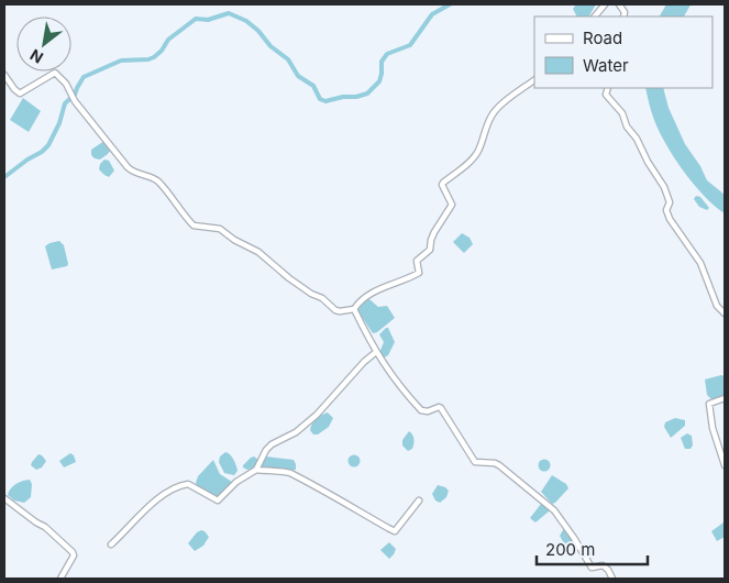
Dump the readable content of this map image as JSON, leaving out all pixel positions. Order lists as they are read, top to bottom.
{
  "legend": ["Road", "Water"],
  "scale_bar": "200 m",
  "north": "bottom left"
}
